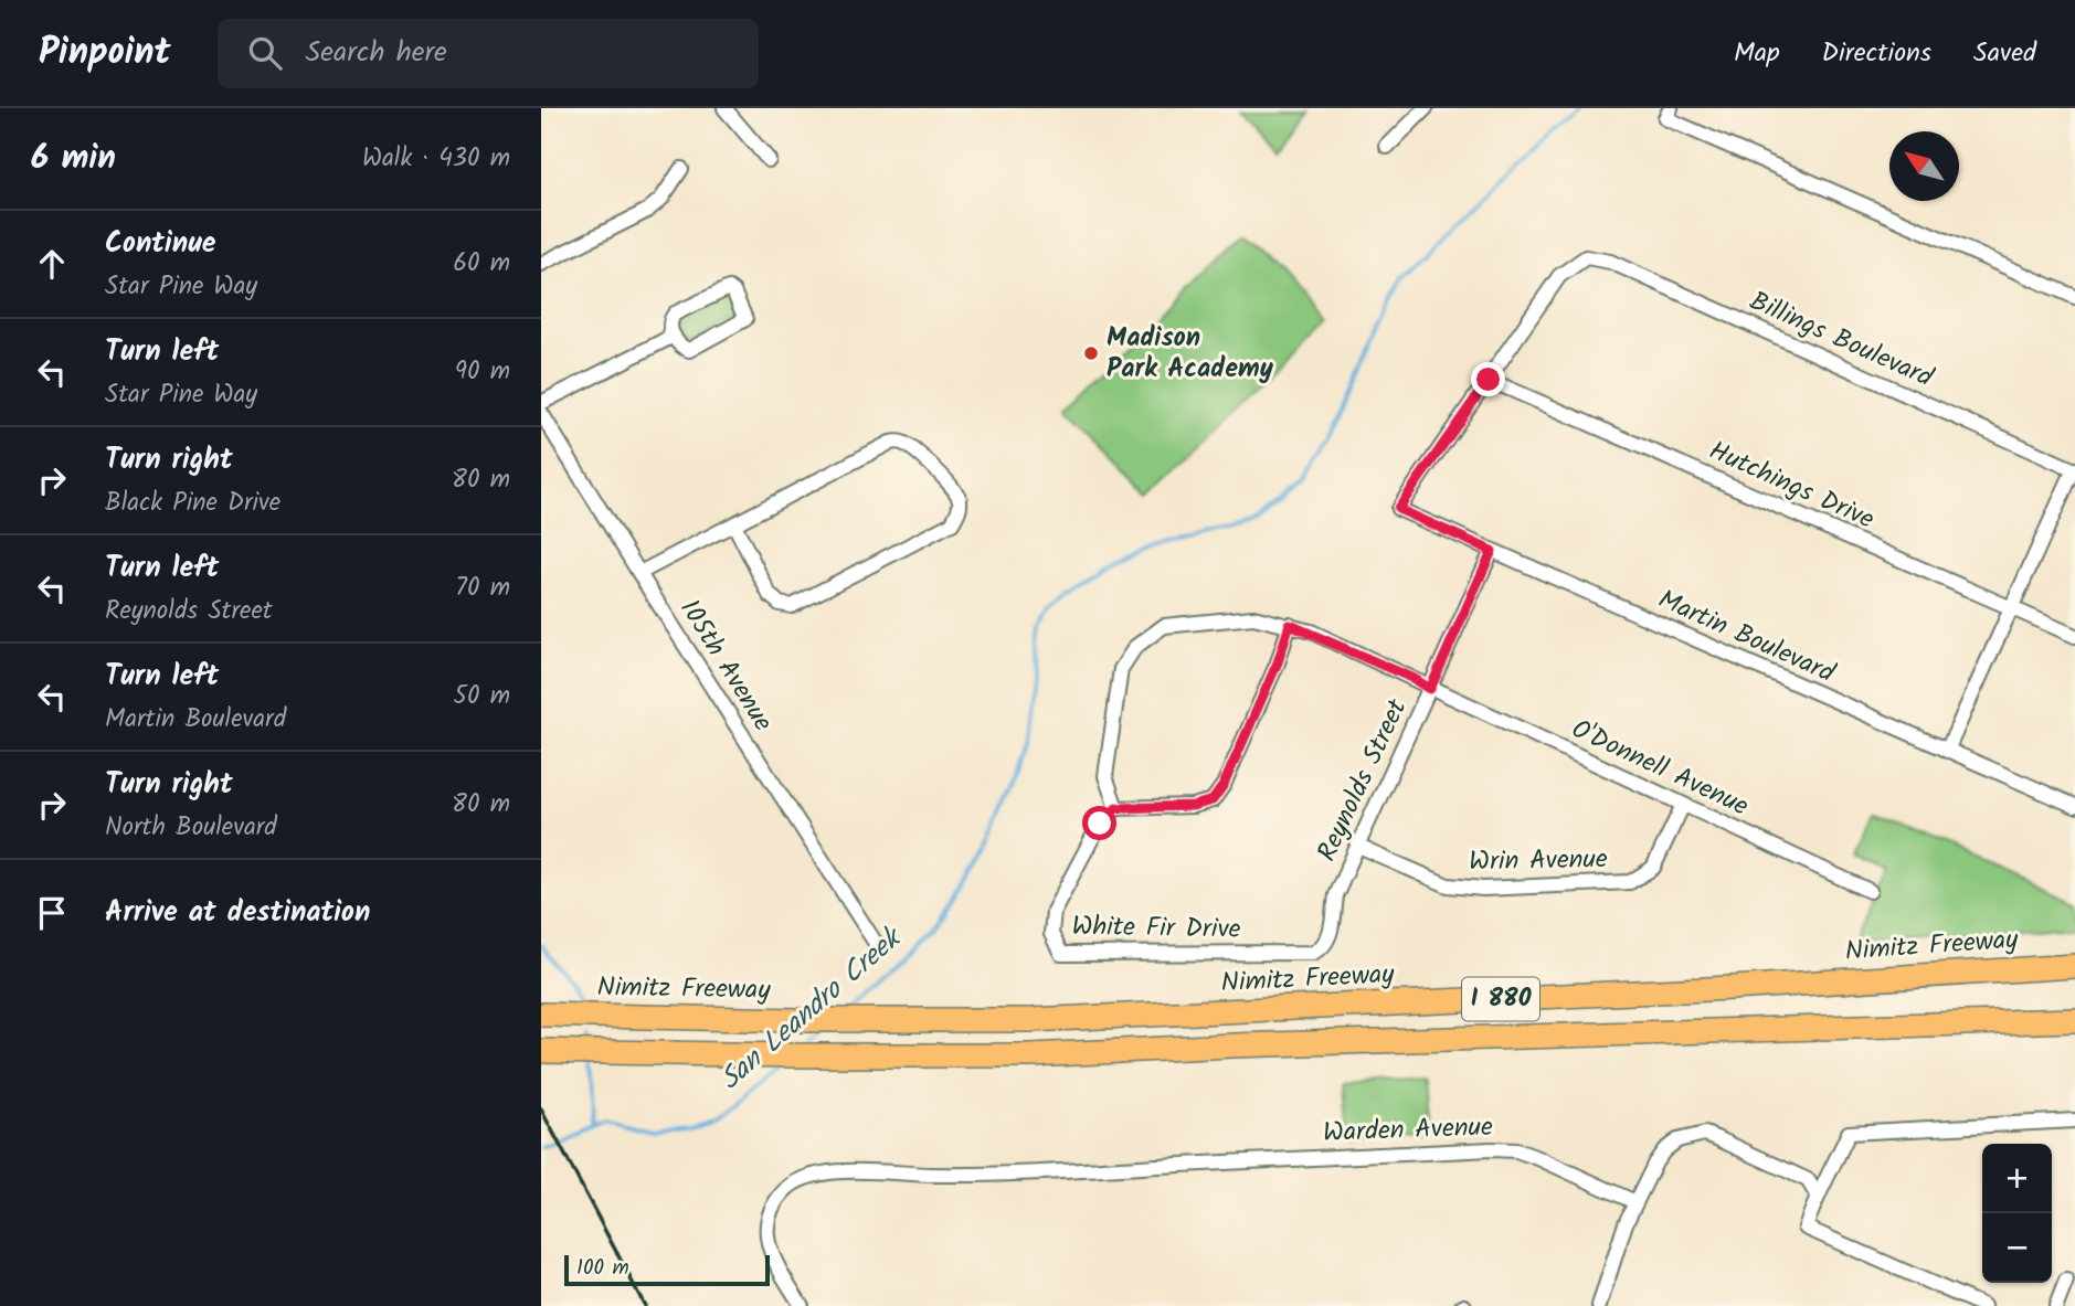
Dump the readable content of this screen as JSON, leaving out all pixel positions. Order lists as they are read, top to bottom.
{
  "streets": {
    "highway": ["Nimitz Freeway", "I 880"],
    "street": [
      "Billings Boulevard",
      "Hutchings Drive",
      "Martin Boulevard",
      "105th Avenue",
      "O'Donnell Avenue",
      "Reynolds Street",
      "Wrin Avenue",
      "White Fir Drive",
      "Warden Avenue"
    ]
  },
  "crossings": [
    ["Billings Boulevard", "Hutchings Drive"],
    ["Billings Boulevard", "Martin Boulevard"],
    ["Hutchings Drive", "Martin Boulevard"],
    ["Martin Boulevard", "Reynolds Street"],
    ["O'Donnell Avenue", "Reynolds Street"],
    ["O'Donnell Avenue", "Wrin Avenue"],
    ["O'Donnell Avenue", "White Fir Drive"],
    ["Reynolds Street", "Wrin Avenue"],
    ["Reynolds Street", "White Fir Drive"]
  ],
  "water": ["San Leandro Creek"],
  "places": ["Madison Park Academy"],
  "scale_bar": "100 m",
  "north": "top left",
  "page": {
    "header": "Pinpoint",
    "search": "Search here",
    "nav": ["Map", "Directions", "Saved"],
    "heading": ["6 min", "Walk · 430 m"],
    "list": [
      ["Continue", "Star Pine Way", "60 m"],
      ["Turn left", "Star Pine Way", "90 m"],
      ["Turn right", "Black Pine Drive", "80 m"],
      ["Turn left", "Reynolds Street", "70 m"],
      ["Turn left", "Martin Boulevard", "50 m"],
      ["Turn right", "North Boulevard", "80 m"],
      "Arrive at destination"
    ],
    "map_buttons": ["+", "−"],
    "scale": "100 m"
  }
}
